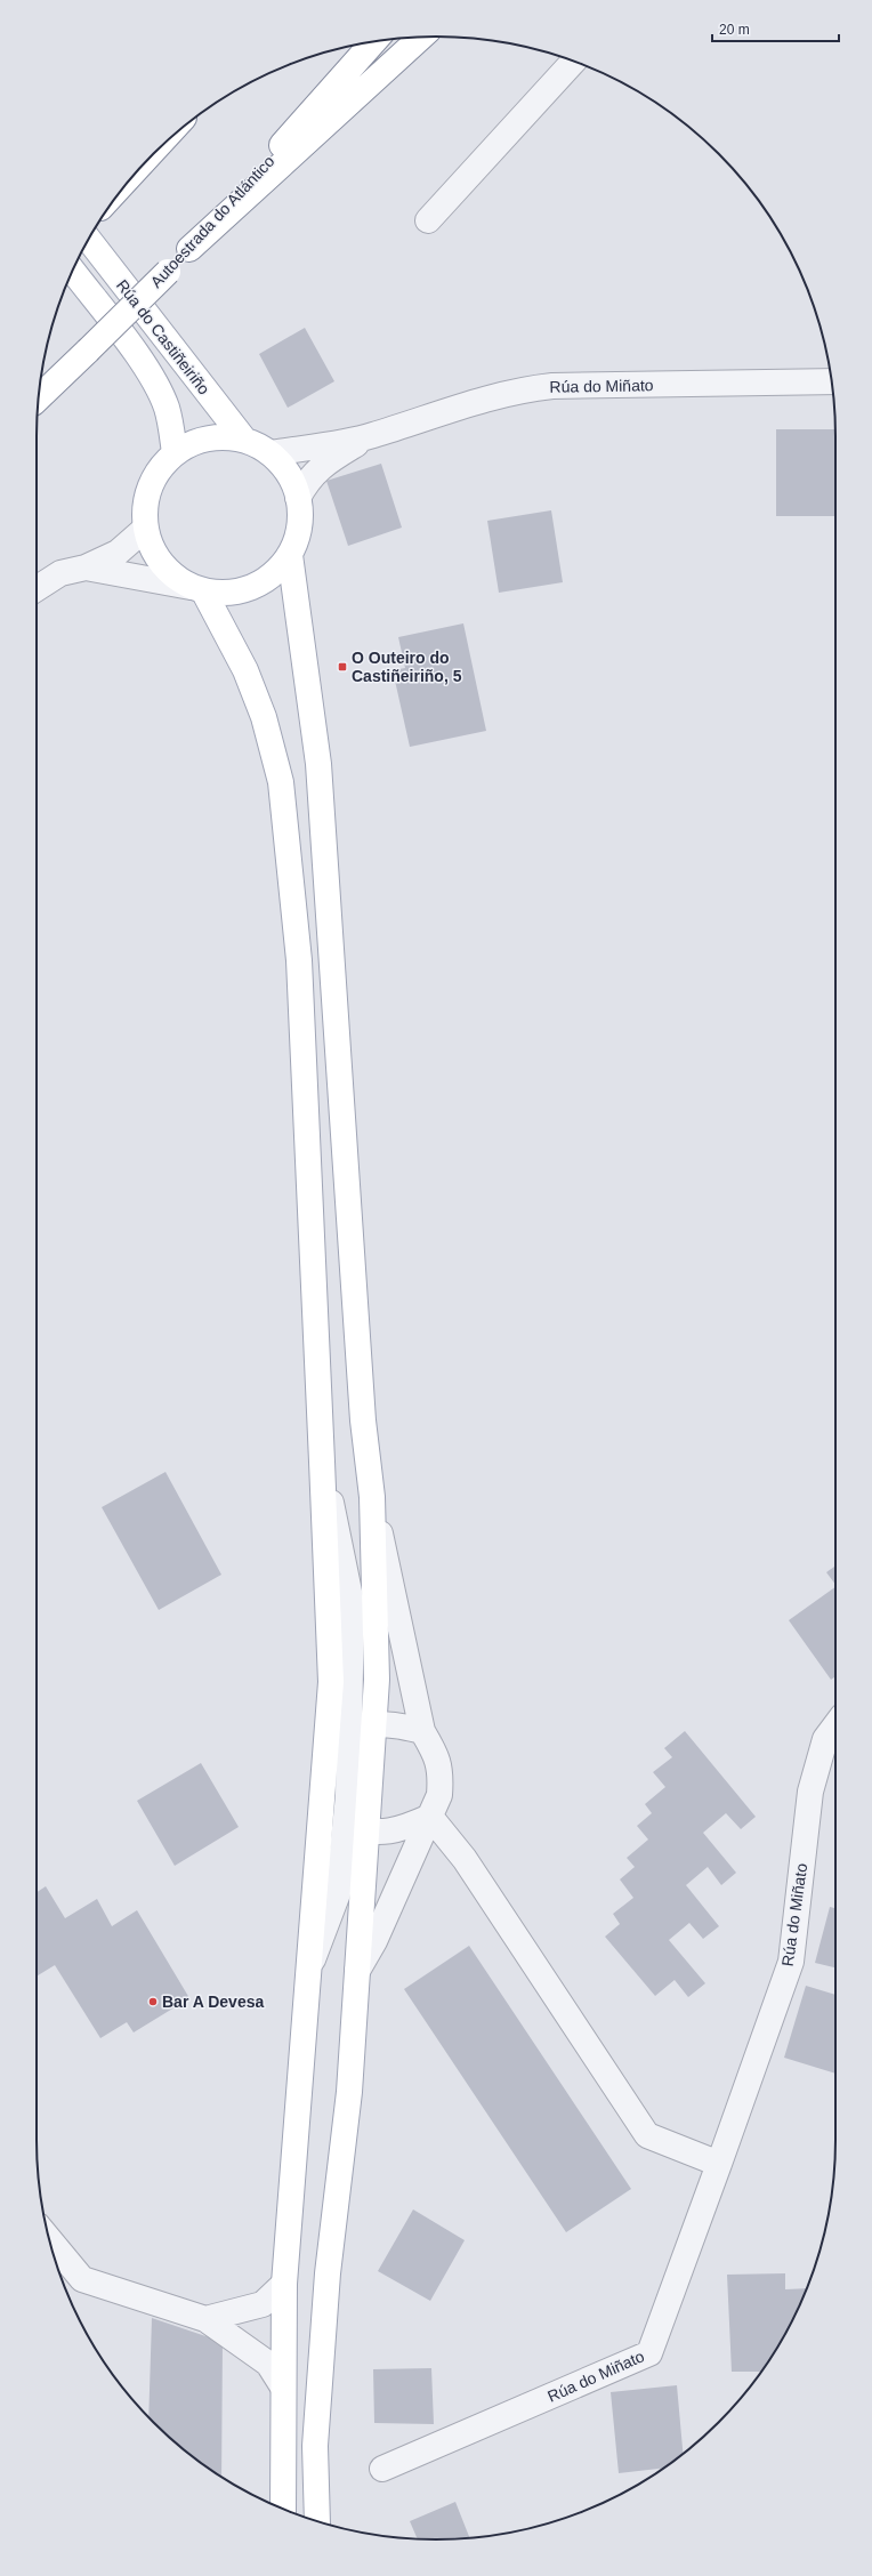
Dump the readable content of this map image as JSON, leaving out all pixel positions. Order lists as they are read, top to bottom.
{
  "streets": {
    "main road": ["Autoestrada do Atlántico", "Rúa do Castiñeiriño"],
    "street": ["Rúa do Miñato"]
  },
  "crossings": [
    ["Rúa do Castiñeiriño", "Rúa do Miñato"]
  ],
  "places": {
    "transit": ["O Outeiro do Castiñeiriño, 5"],
    "other": ["Bar A Devesa"]
  },
  "scale_bar": "20 m"
}
